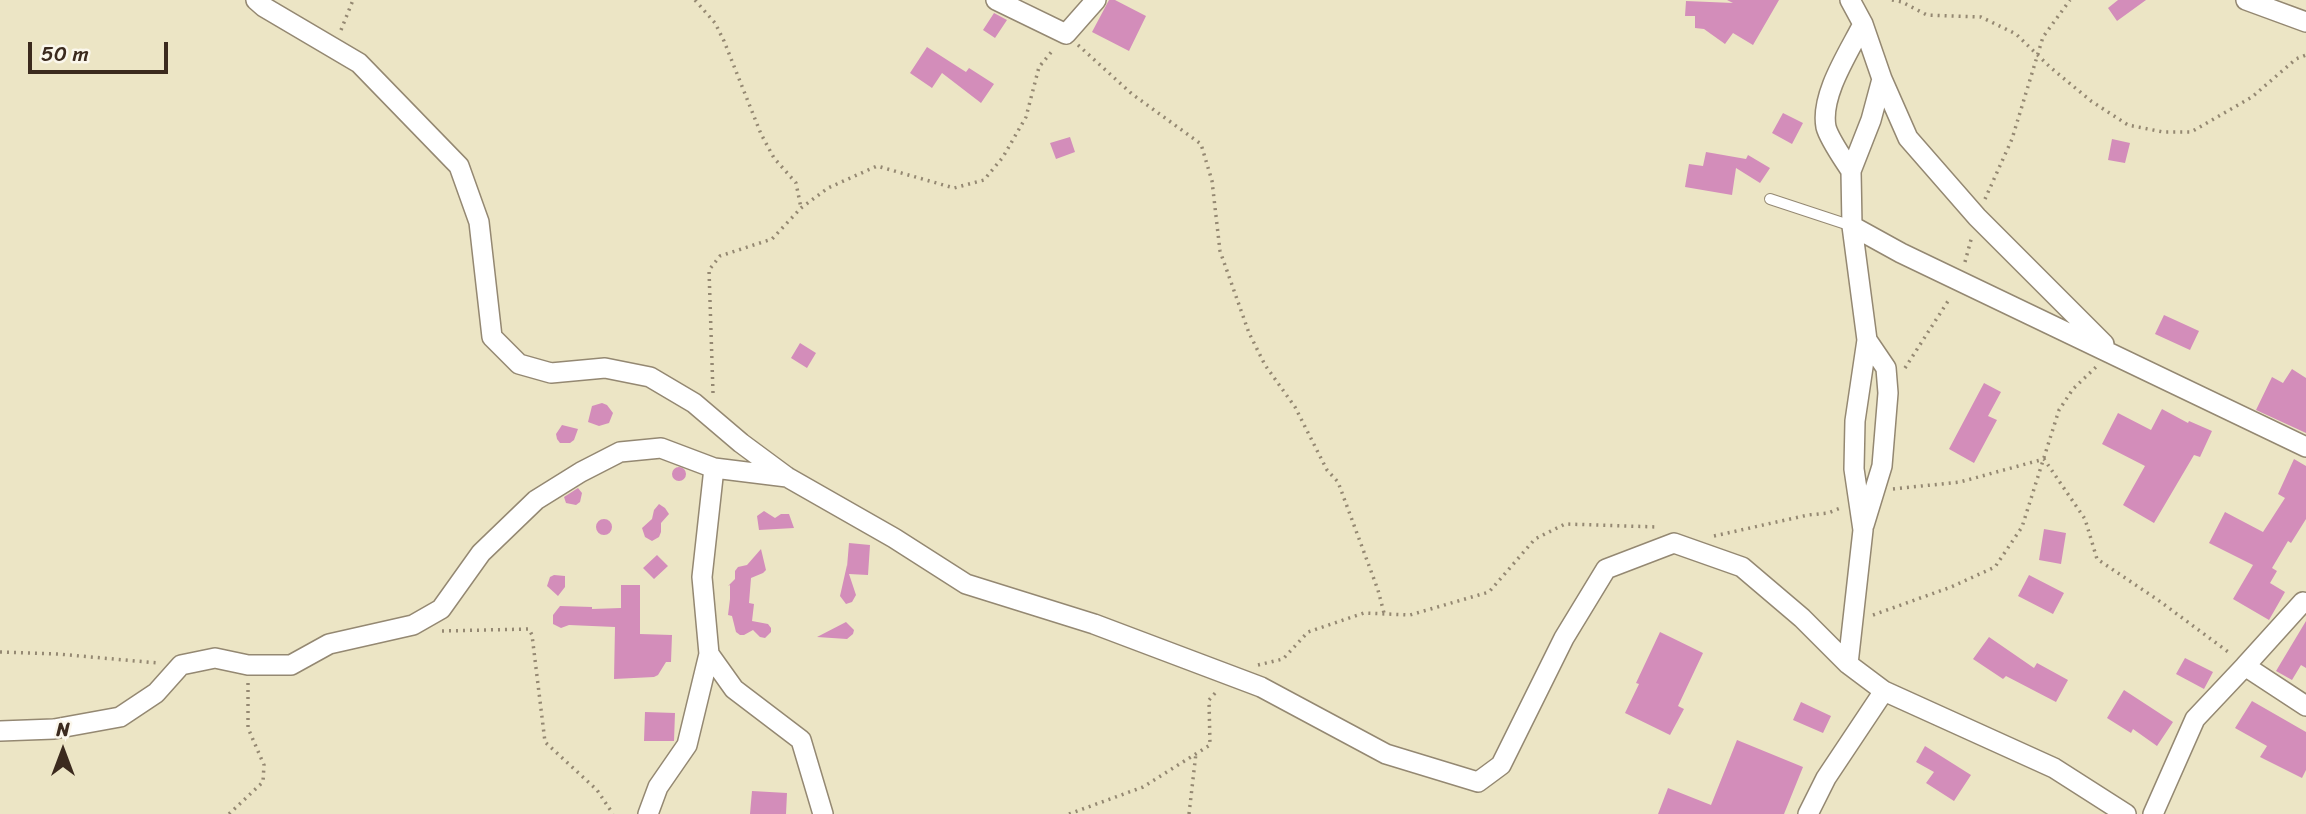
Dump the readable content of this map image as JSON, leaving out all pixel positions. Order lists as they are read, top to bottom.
{
  "scale_bar": "50 m",
  "north": "top"
}
